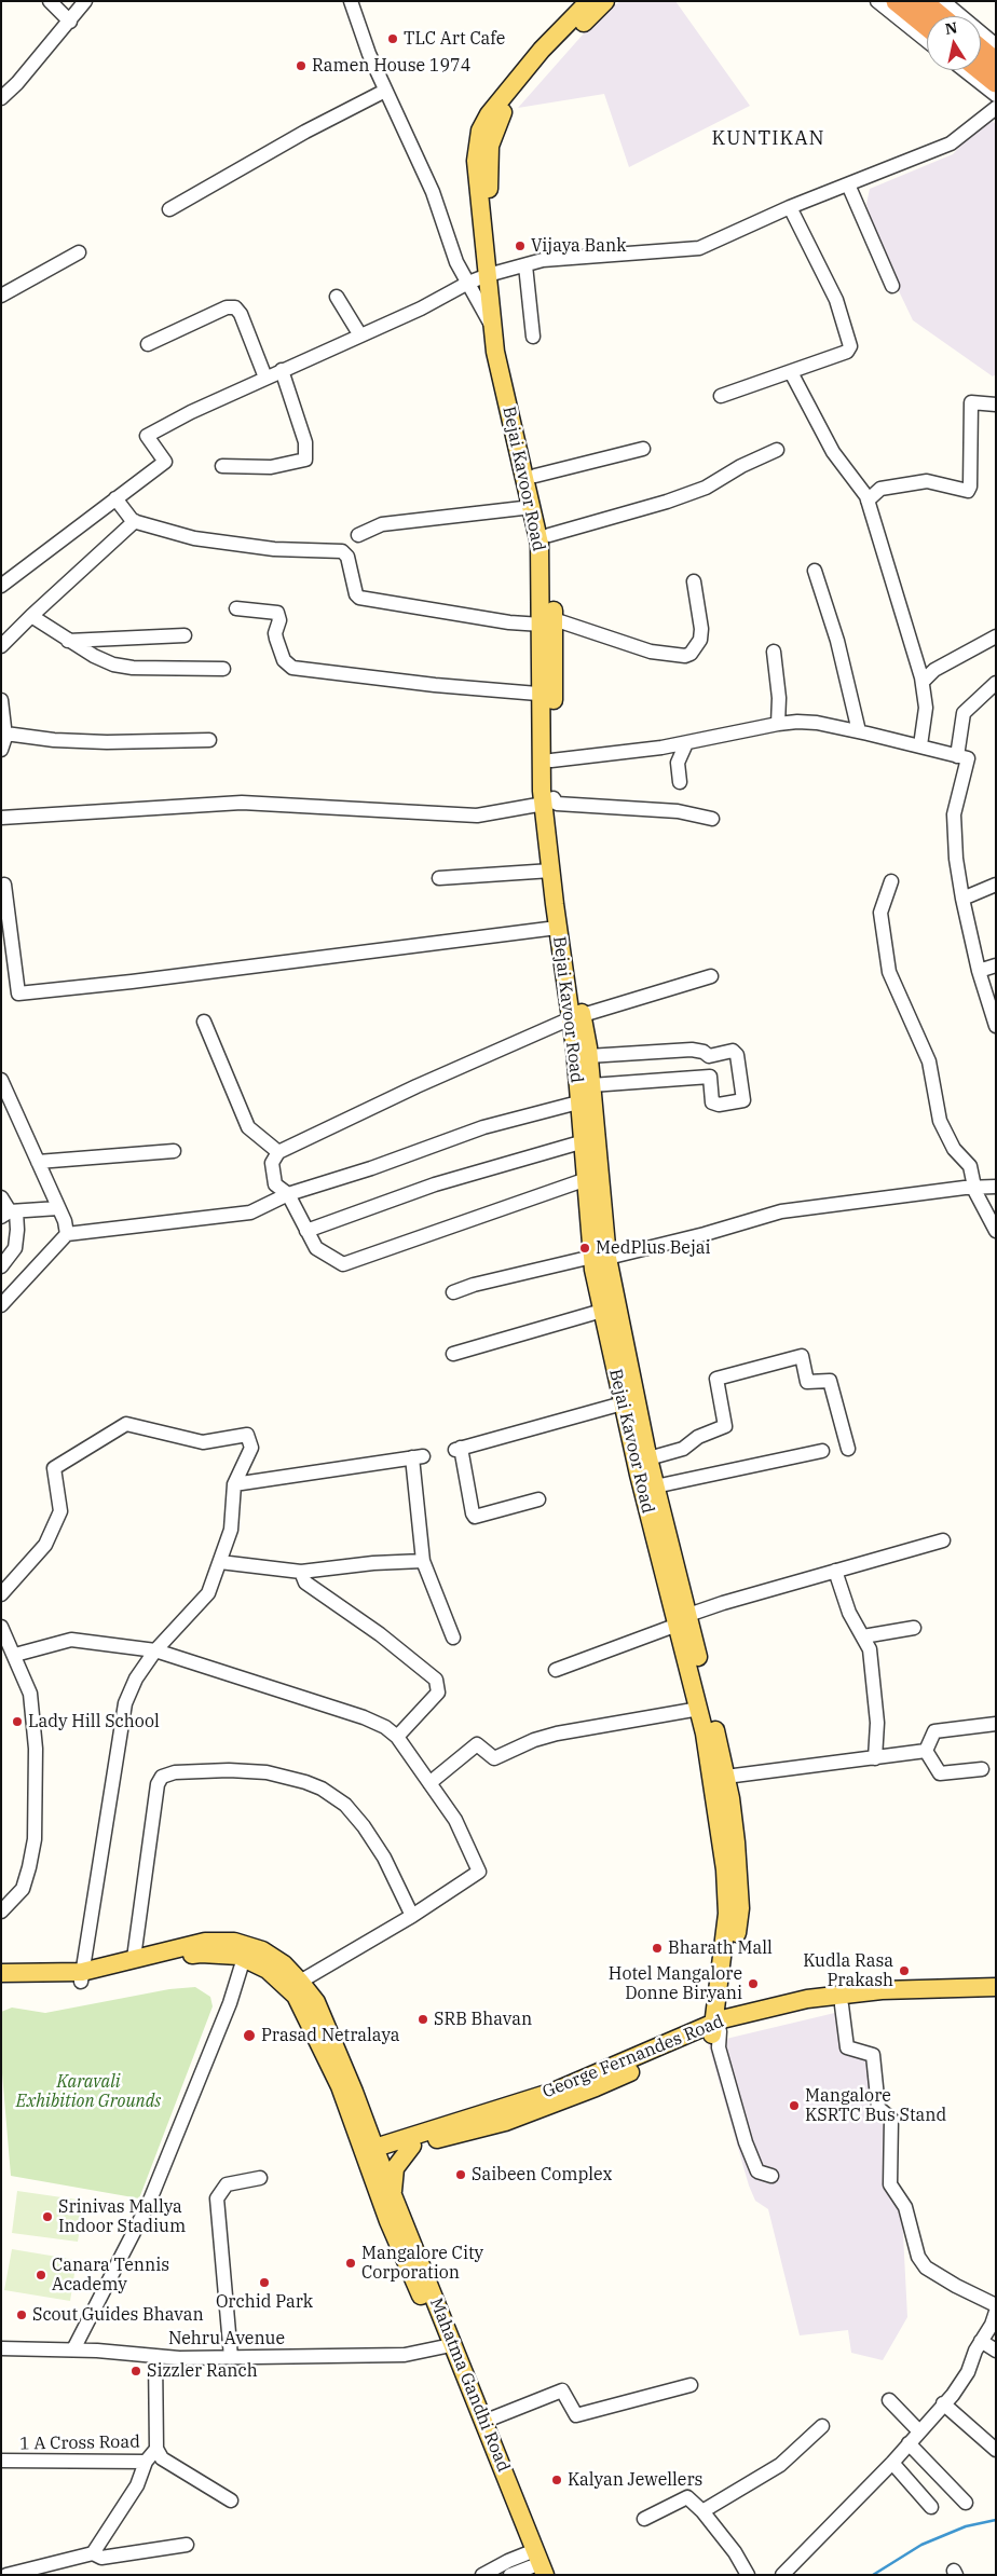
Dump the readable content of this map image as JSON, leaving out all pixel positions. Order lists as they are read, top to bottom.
{
  "streets": {
    "main road": ["Bejai Kavoor Road", "George Fernandes Road", "Mahatma Gandhi Road"],
    "street": ["Nehru Avenue", "1 A Cross Road"]
  },
  "crossings": [
    ["Bejai Kavoor Road", "George Fernandes Road"],
    ["George Fernandes Road", "Mahatma Gandhi Road"],
    ["Nehru Avenue", "Mahatma Gandhi Road"],
    ["Nehru Avenue", "1 A Cross Road"]
  ],
  "districts": ["KUNTIKAN"],
  "parks": ["Karavali Exhibition Grounds"],
  "places": [
    "TLC Art Cafe",
    "Ramen House 1974",
    "Vijaya Bank",
    "MedPlus Bejai",
    "Lady Hill School",
    "Bharath Mall",
    "Kudla Rasa Prakash",
    "Hotel Mangalore Donne Biryani",
    "SRB Bhavan",
    "Prasad Netralaya",
    "Mangalore KSRTC Bus Stand",
    "Saibeen Complex",
    "Srinivas Mallya Indoor Stadium",
    "Mangalore City Corporation",
    "Canara Tennis Academy",
    "Orchid Park",
    "Scout Guides Bhavan",
    "Sizzler Ranch",
    "Kalyan Jewellers"
  ],
  "north": "top"
}
